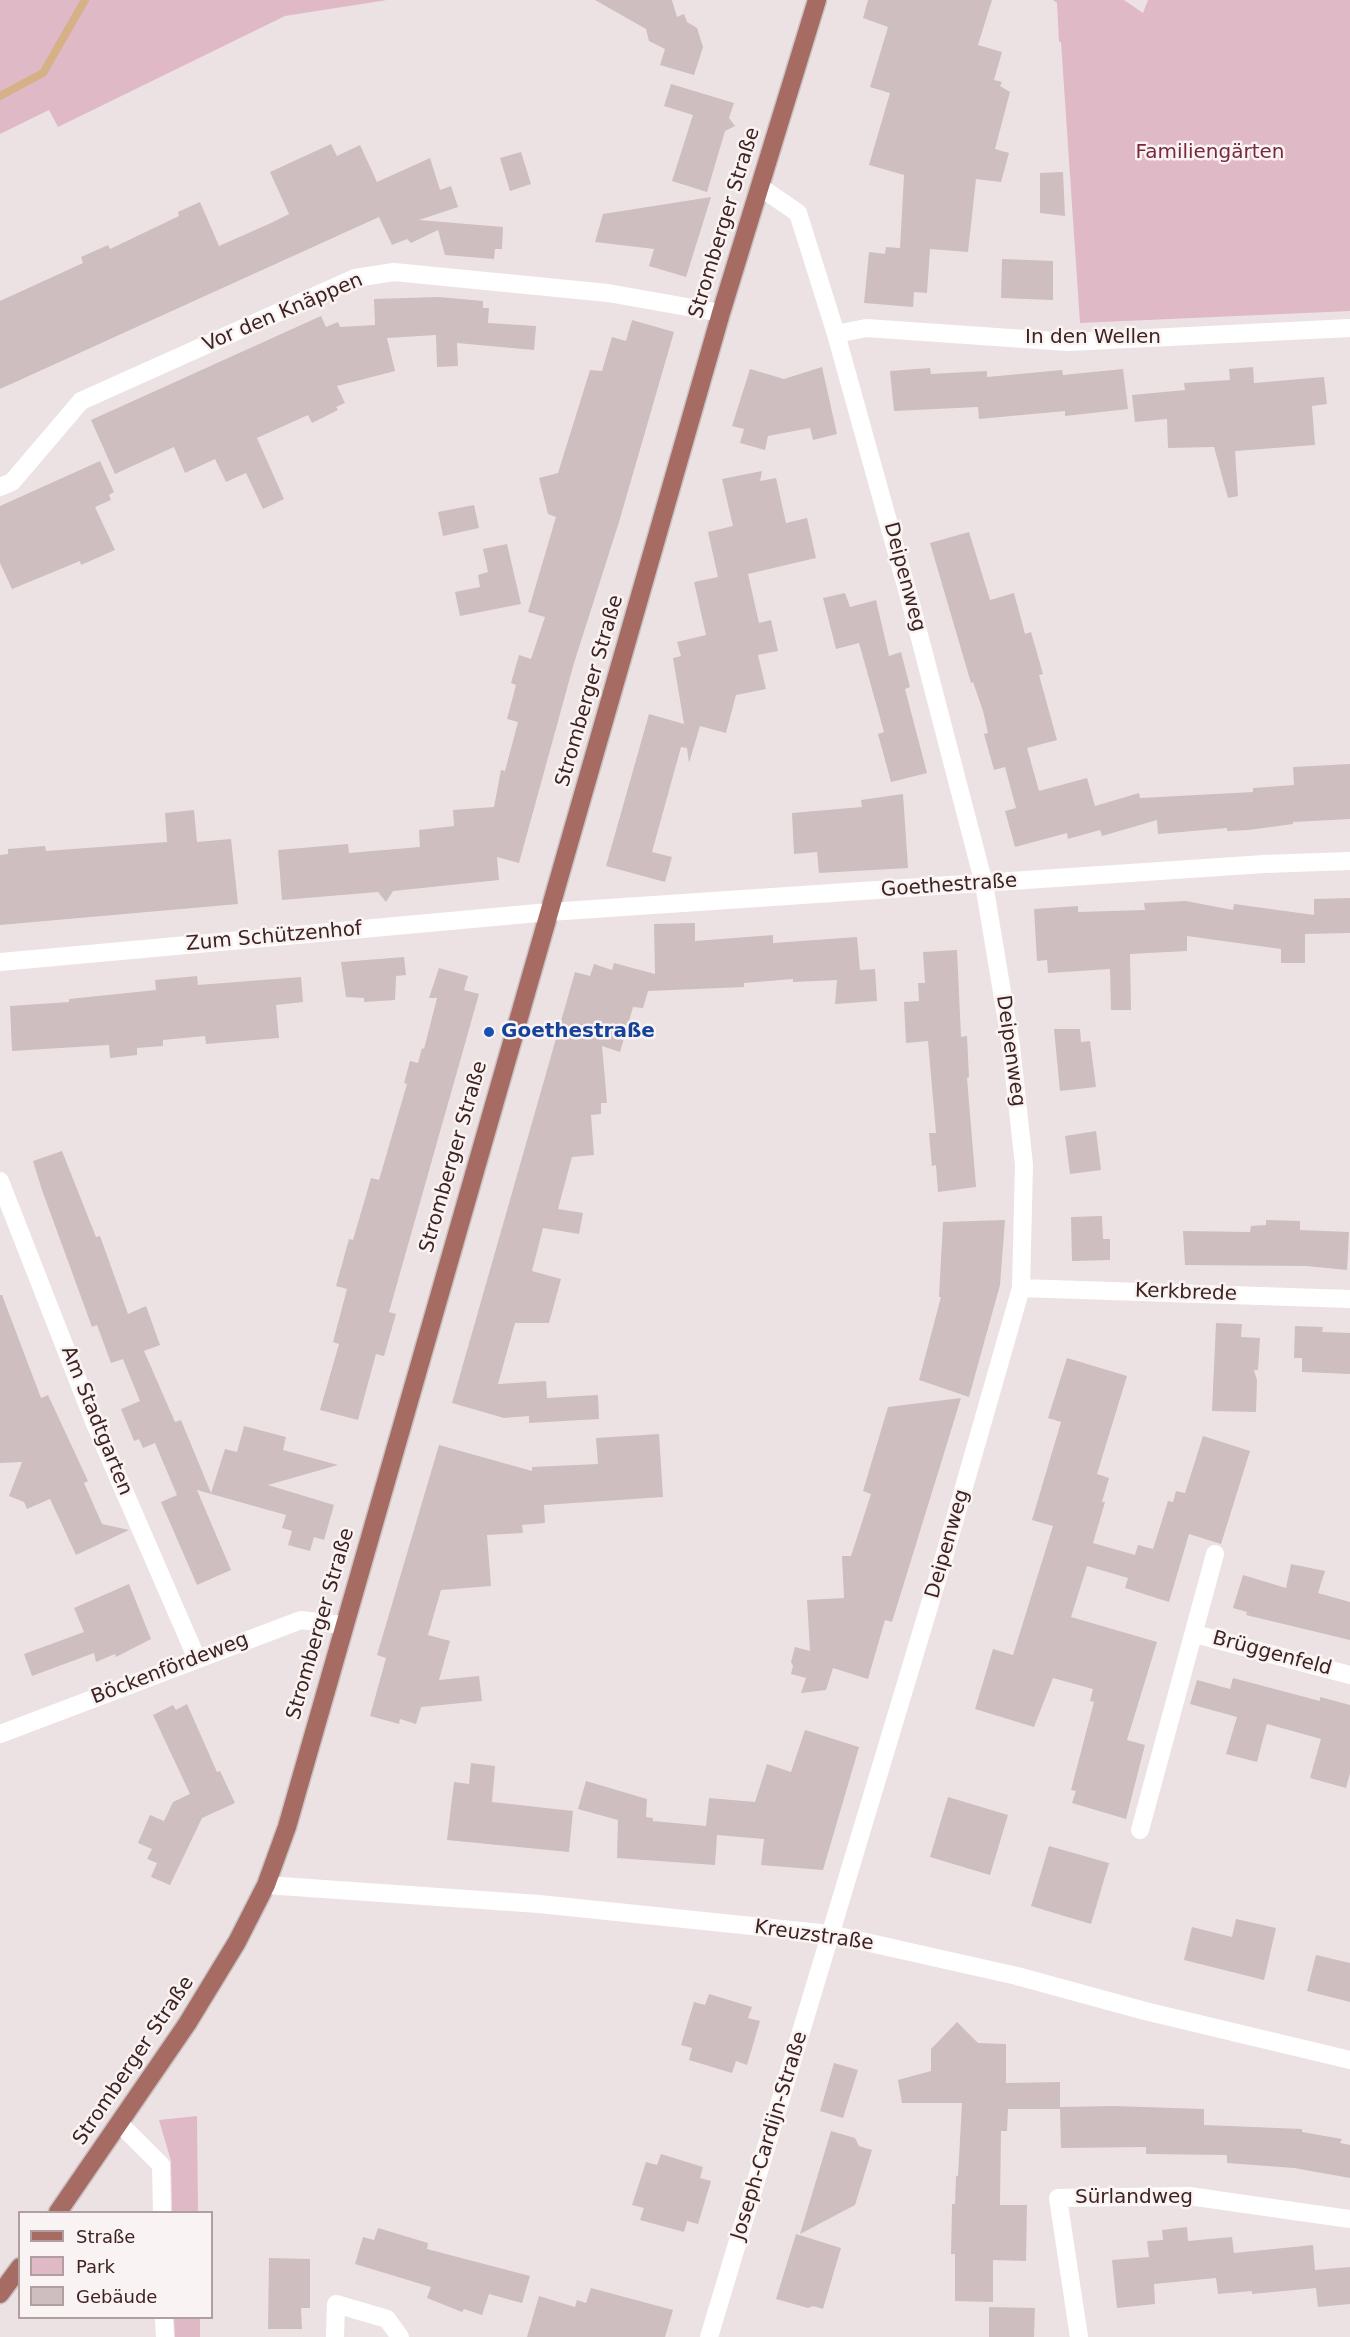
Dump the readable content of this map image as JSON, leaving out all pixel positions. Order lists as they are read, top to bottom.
{
  "streets": {
    "main road": ["Stromberger Straße"],
    "street": [
      "Vor den Knäppen",
      "In den Wellen",
      "Deipenweg",
      "Goethestraße",
      "Zum Schützenhof",
      "Kerkbrede",
      "Am Stadtgarten",
      "Brüggenfeld",
      "Böckenfördeweg",
      "Kreuzstraße",
      "Joseph-Cardijn-Straße",
      "Sürlandweg"
    ]
  },
  "crossings": [
    ["Stromberger Straße", "Vor den Knäppen"],
    ["Stromberger Straße", "Deipenweg"],
    ["Stromberger Straße", "Goethestraße"],
    ["Stromberger Straße", "Zum Schützenhof"],
    ["Stromberger Straße", "Böckenfördeweg"],
    ["Stromberger Straße", "Kreuzstraße"],
    ["In den Wellen", "Deipenweg"],
    ["Deipenweg", "Goethestraße"],
    ["Deipenweg", "Kerkbrede"],
    ["Deipenweg", "Kreuzstraße"],
    ["Deipenweg", "Joseph-Cardijn-Straße"],
    ["Goethestraße", "Zum Schützenhof"],
    ["Am Stadtgarten", "Böckenfördeweg"],
    ["Kreuzstraße", "Joseph-Cardijn-Straße"]
  ],
  "parks": ["Familiengärten"],
  "places": ["Goethestraße"],
  "legend": ["Straße", "Park", "Gebäude"]
}
